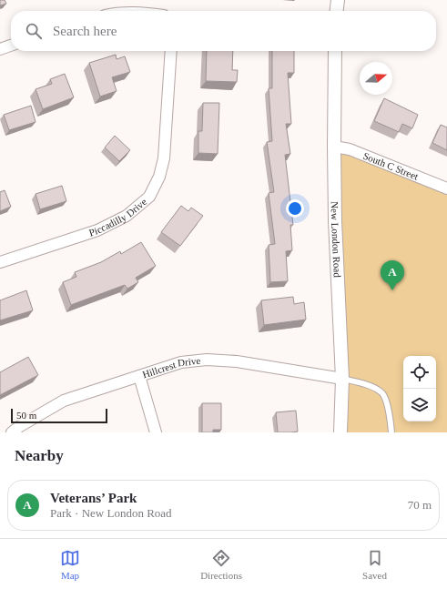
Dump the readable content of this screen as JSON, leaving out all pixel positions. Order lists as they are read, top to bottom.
{
  "streets": {
    "street": [
      "South C Street",
      "Piccadilly Drive",
      "New London Road",
      "Hillcrest Drive"
    ]
  },
  "crossings": [
    ["South C Street", "New London Road"],
    ["New London Road", "Hillcrest Drive"]
  ],
  "scale_bar": "50 m",
  "north": "right",
  "page": {
    "search": "Search here",
    "pins": "A",
    "scale": "50 m",
    "heading": "Nearby",
    "list": [
      {
        "mark": "A",
        "name": "Veterans’ Park",
        "note": "Park · New London Road",
        "value": "70 m"
      }
    ],
    "nav": ["Map", "Directions", "Saved"]
  }
}
